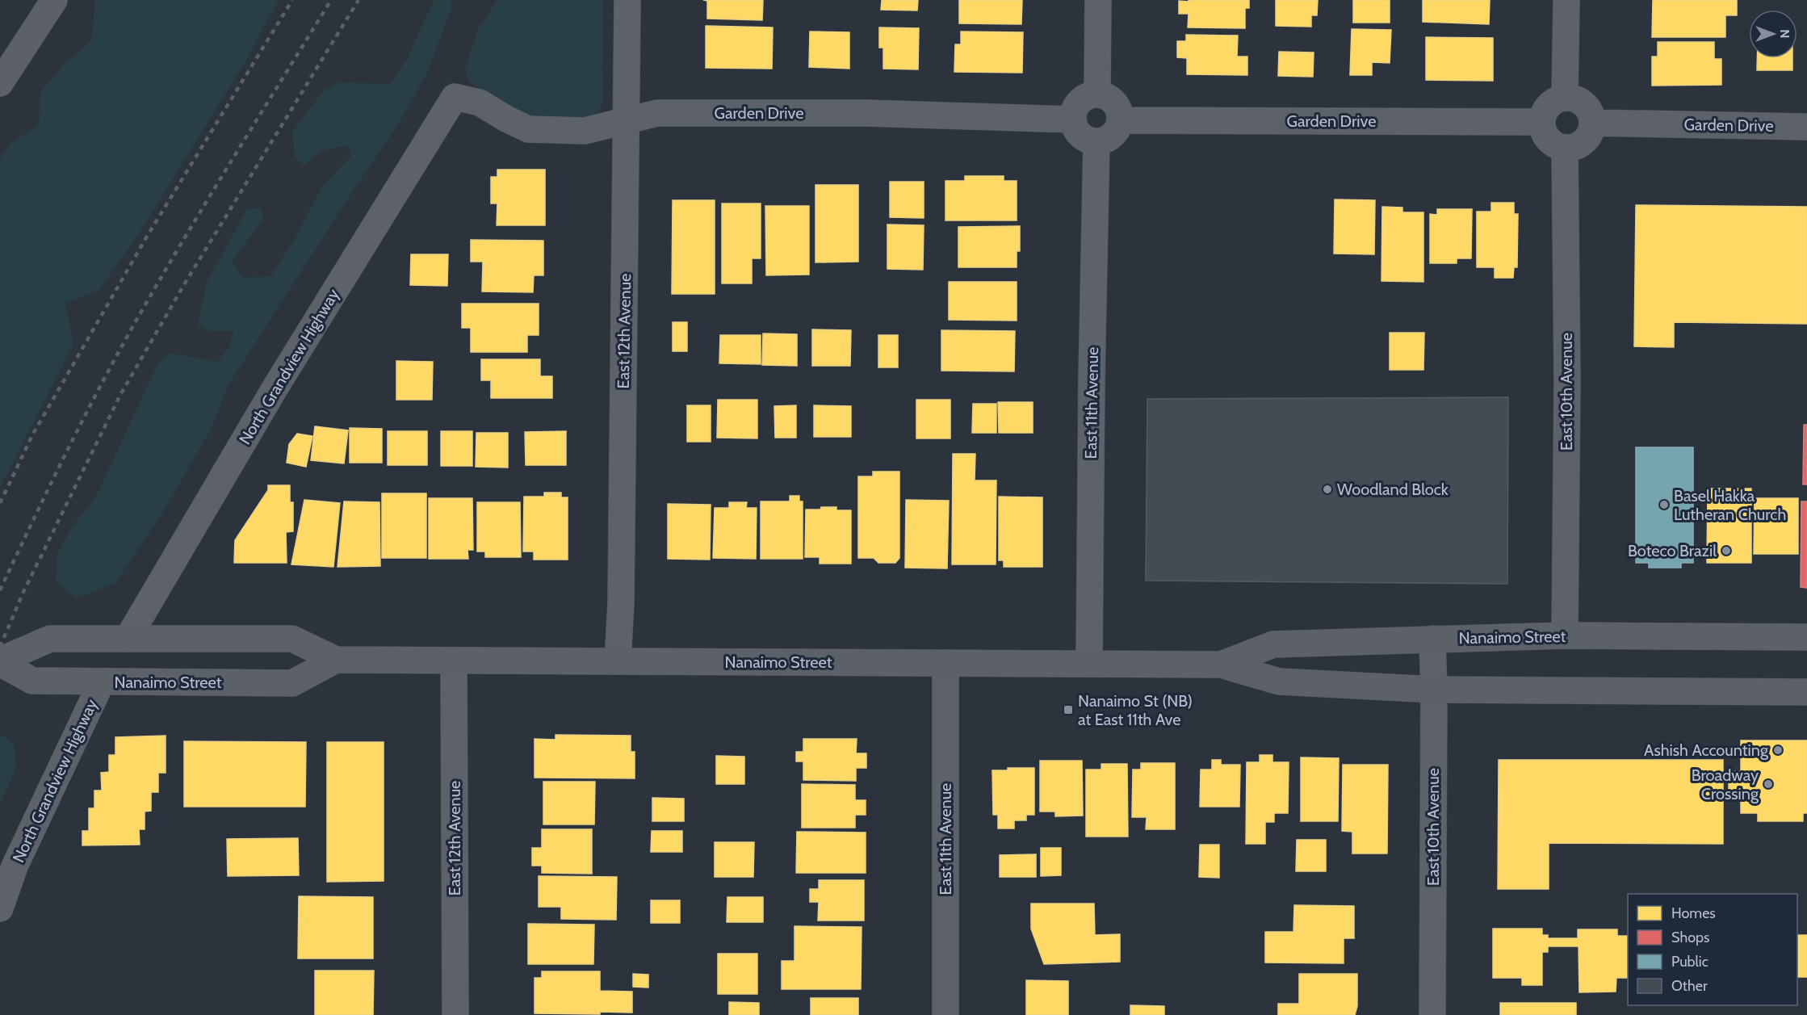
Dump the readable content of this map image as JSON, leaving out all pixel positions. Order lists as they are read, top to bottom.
{
  "streets": {
    "main road": ["Nanaimo Street"],
    "street": [
      "Garden Drive",
      "East 12th Avenue",
      "North Grandview Highway",
      "East 10th Avenue",
      "East 11th Avenue"
    ]
  },
  "crossings": [
    ["Garden Drive", "East 12th Avenue"],
    ["Garden Drive", "North Grandview Highway"],
    ["Garden Drive", "East 10th Avenue"],
    ["Garden Drive", "East 11th Avenue"],
    ["East 12th Avenue", "Nanaimo Street"],
    ["North Grandview Highway", "Nanaimo Street"],
    ["East 10th Avenue", "Nanaimo Street"],
    ["East 11th Avenue", "Nanaimo Street"]
  ],
  "places": {
    "other": [
      "Woodland Block",
      "Basel Hakka Lutheran Church",
      "Boteco Brazil",
      "Ashish Accounting",
      "Broadway Crossing"
    ],
    "transit": ["Nanaimo St (NB) at East 11th Ave"]
  },
  "legend": [
    "Homes",
    "Shops",
    "Public",
    "Other"
  ],
  "north": "right"
}
